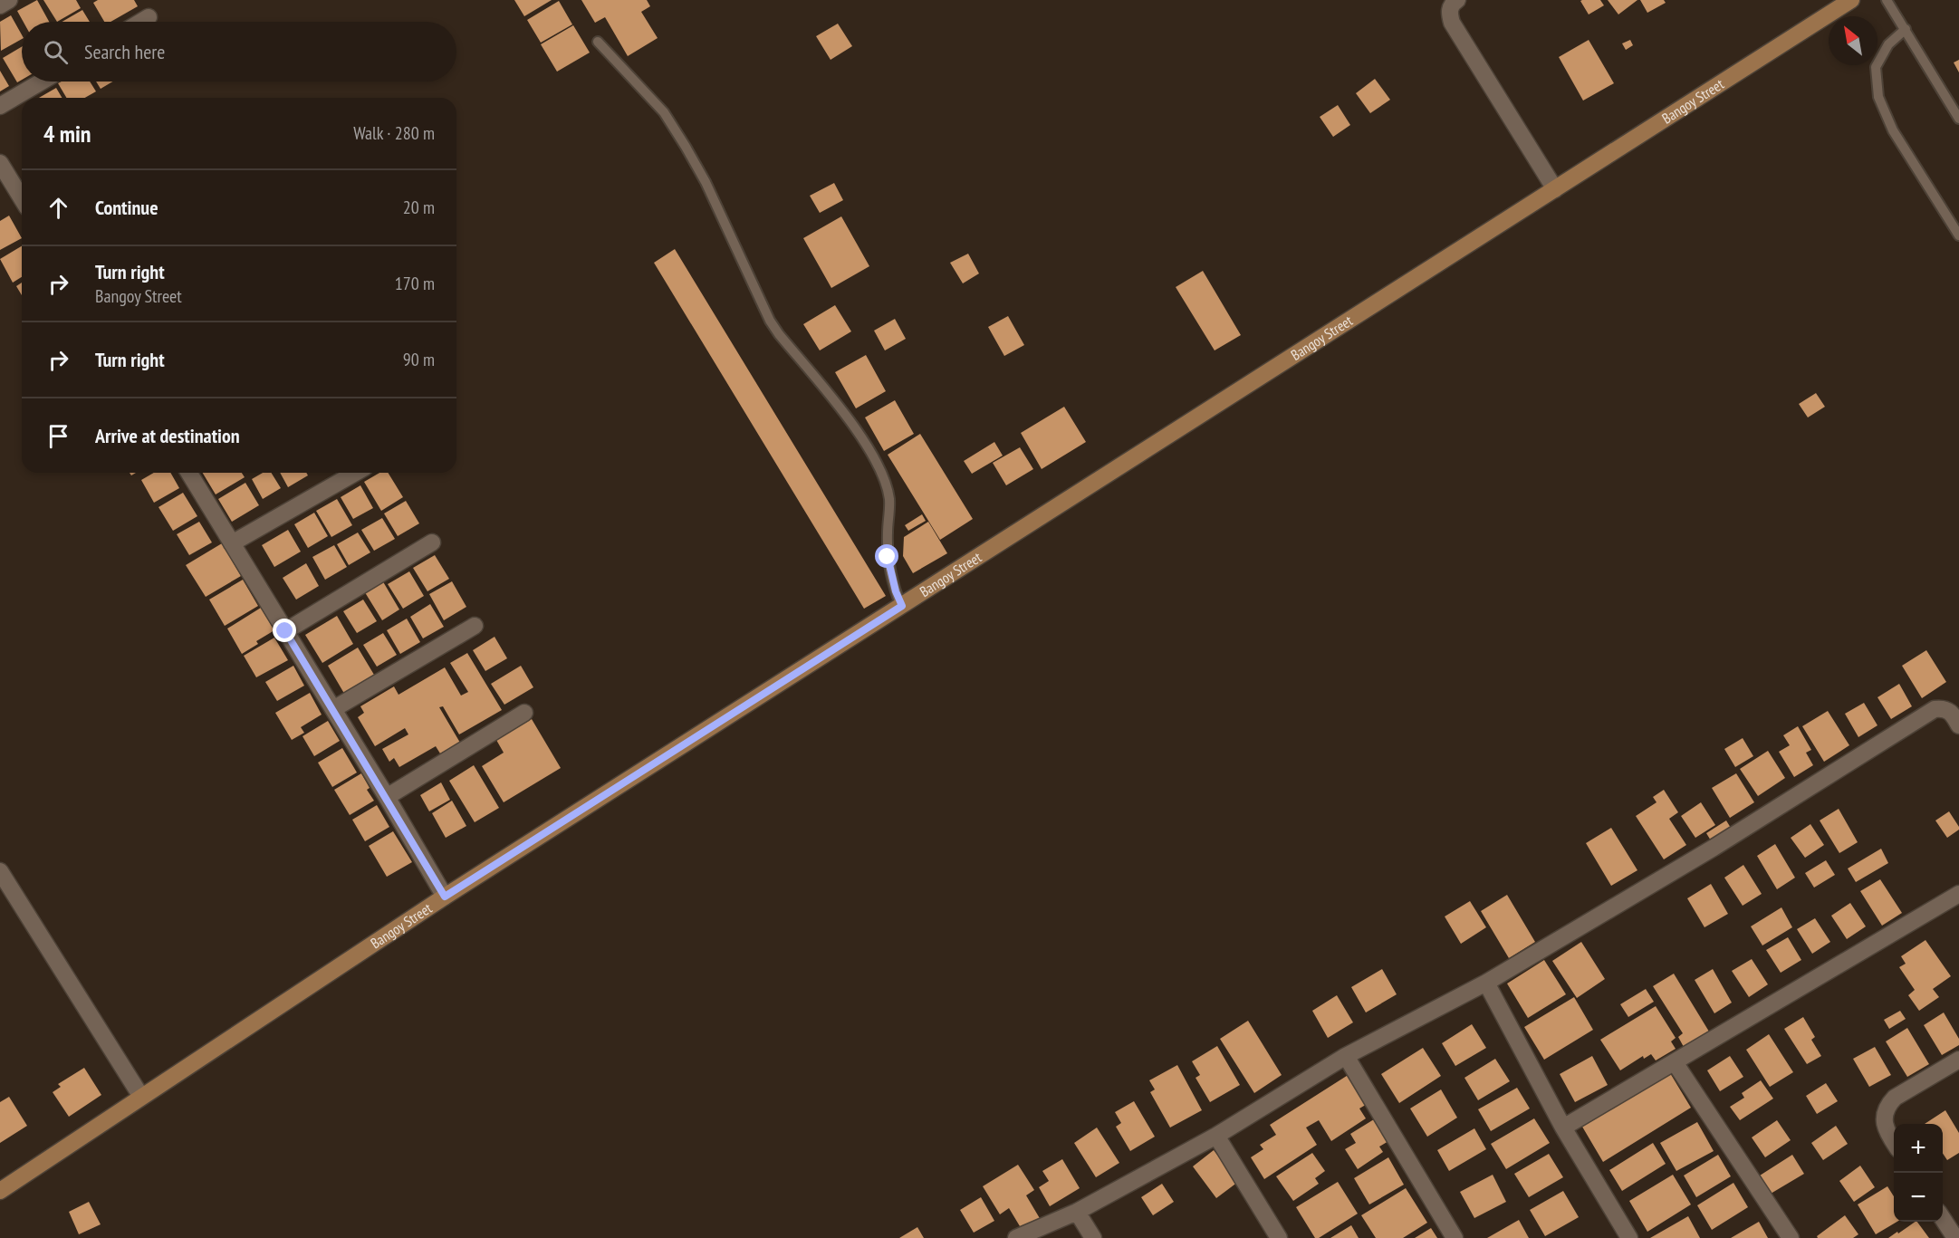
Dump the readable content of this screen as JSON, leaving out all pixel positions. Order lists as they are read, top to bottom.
{
  "streets": {
    "main road": ["Bangoy Street"]
  },
  "north": "top left",
  "page": {
    "search": "Search here",
    "heading": ["4 min", "Walk · 280 m"],
    "list": [
      ["Continue", "20 m"],
      ["Turn right", "Bangoy Street", "170 m"],
      ["Turn right", "90 m"],
      "Arrive at destination"
    ],
    "map_buttons": ["+", "−"]
  }
}
